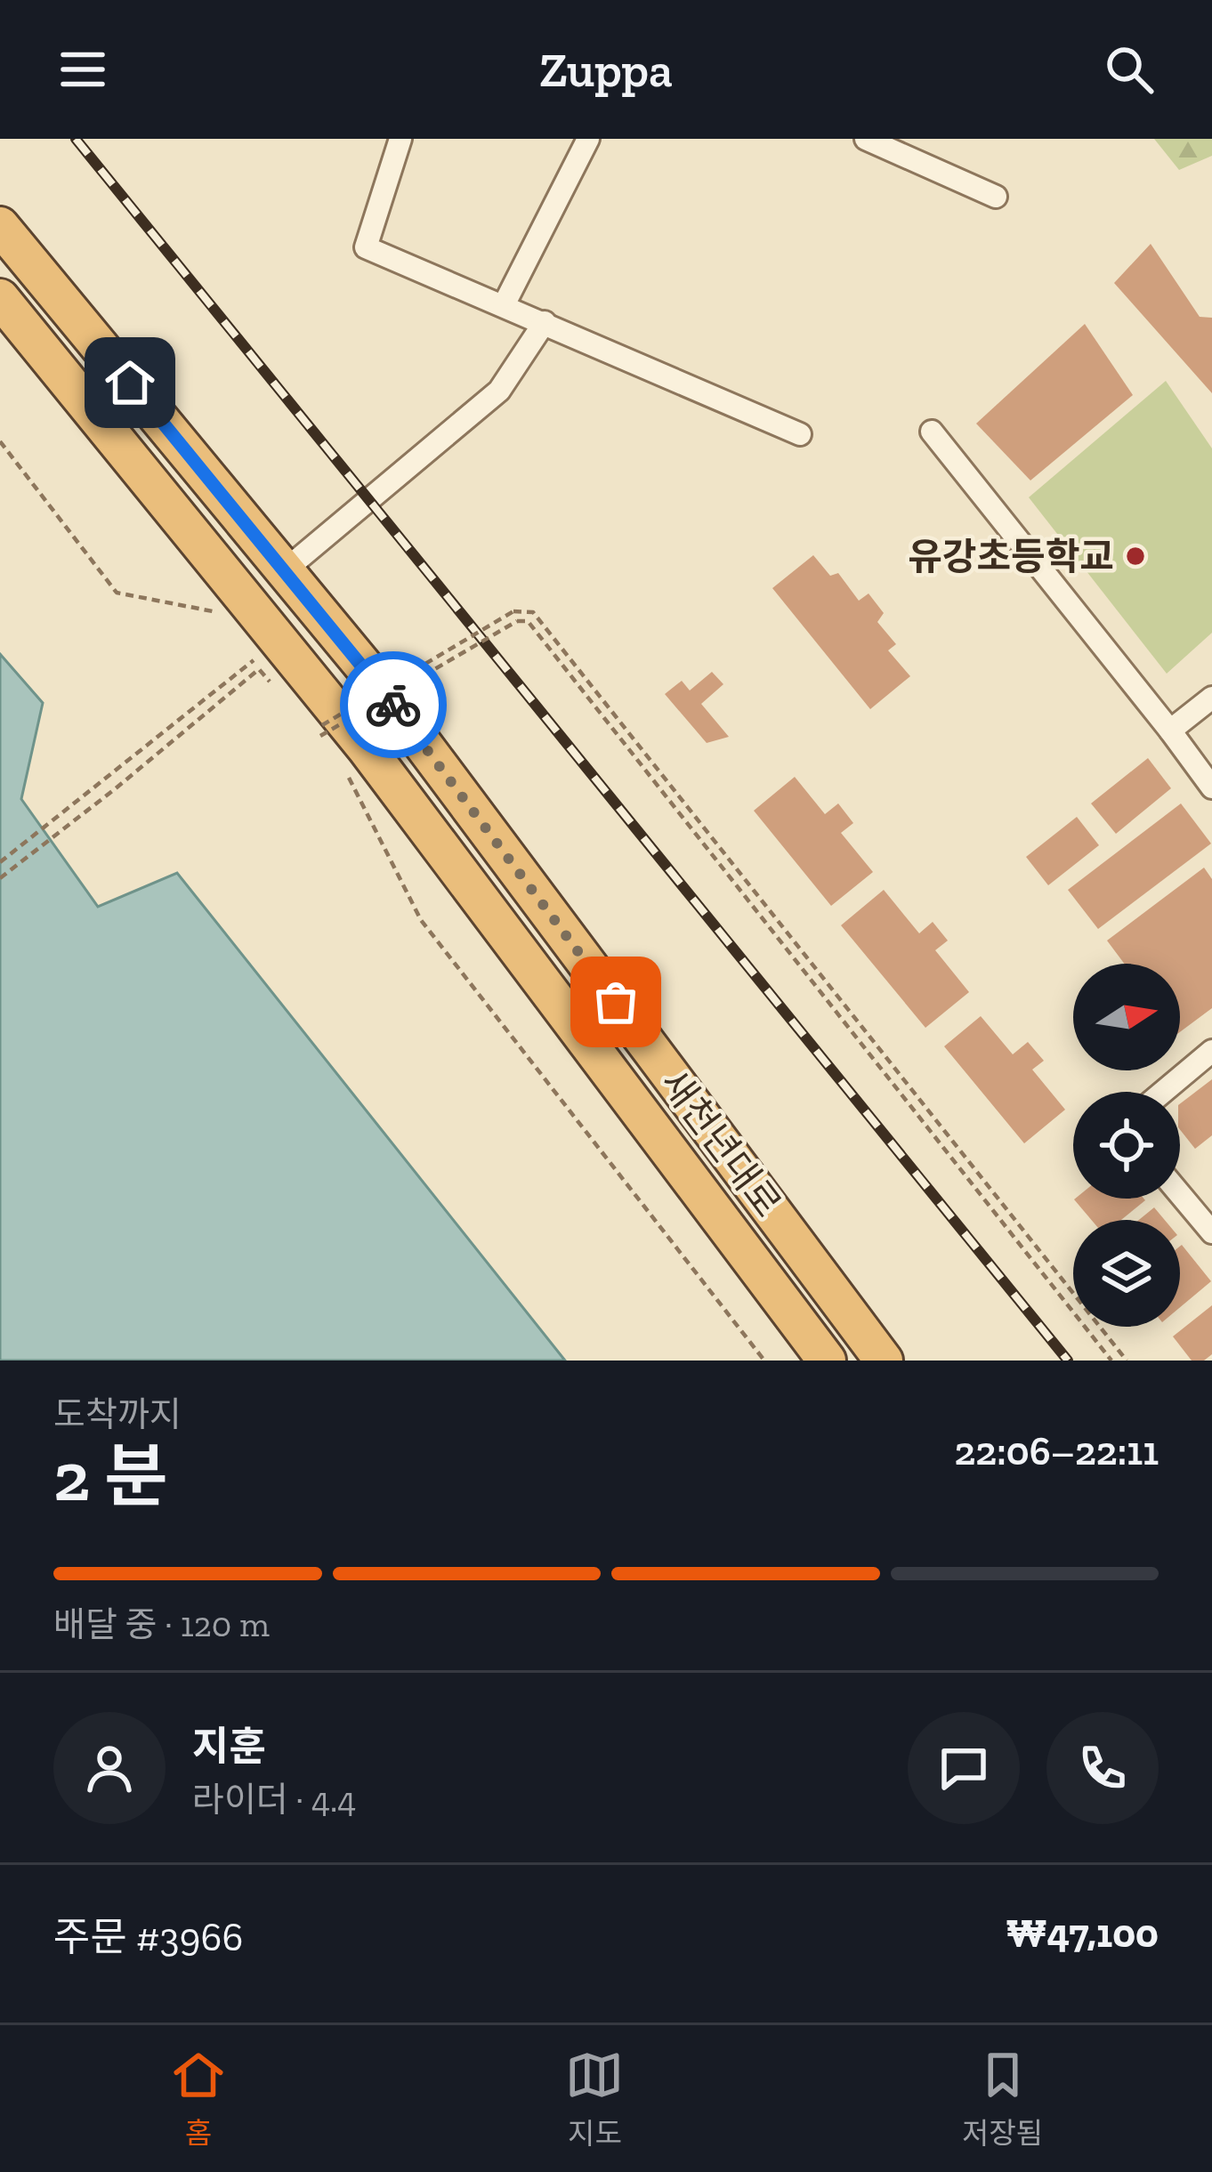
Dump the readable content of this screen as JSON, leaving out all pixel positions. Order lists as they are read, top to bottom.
{
  "streets": {
    "highway": ["새천년대로"]
  },
  "places": ["유강초등학교"],
  "north": "right",
  "page": {
    "header": "Zuppa",
    "heading": ["2 분", "도착까지", "22:06–22:11"],
    "panel": [
      "지훈",
      "라이더 · 4.4",
      "주문 #3966",
      "₩47,100"
    ],
    "bar": "배달 중 · 120 m",
    "tabs": ["홈", "지도", "저장됨"]
  }
}
